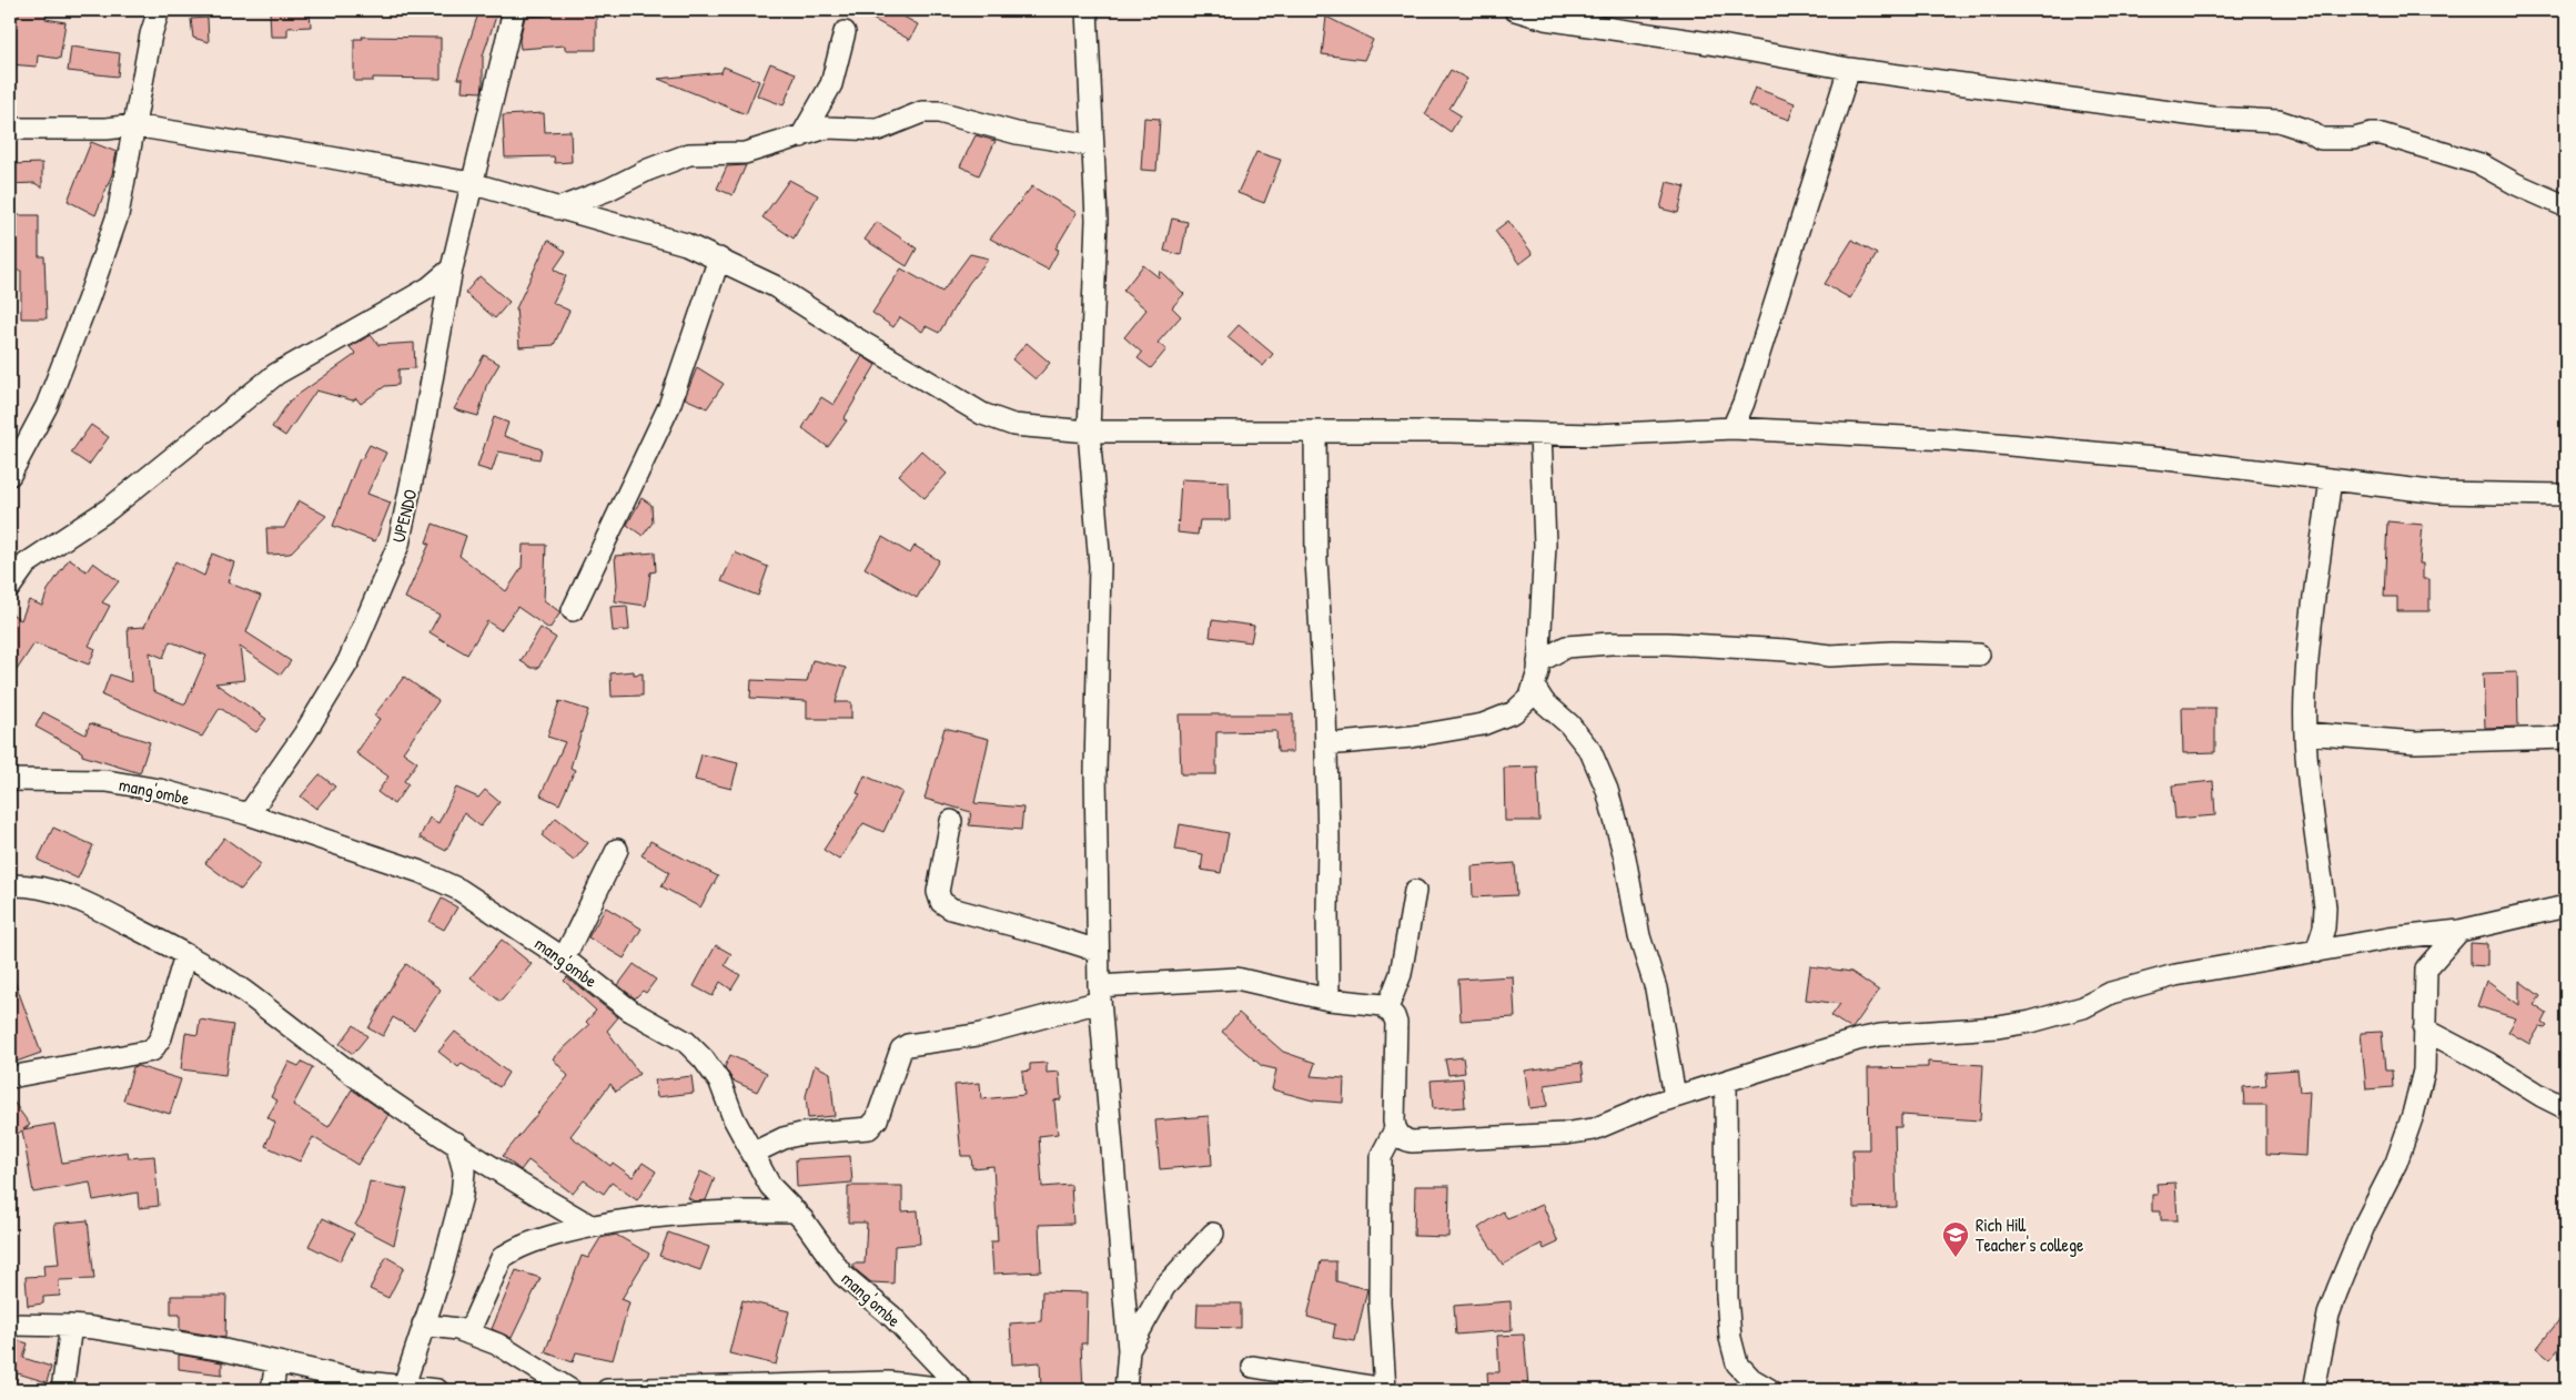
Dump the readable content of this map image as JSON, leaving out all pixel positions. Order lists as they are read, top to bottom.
{
  "streets": {
    "street": ["UPENDO", "mang'ombe"]
  },
  "crossings": [
    ["UPENDO", "mang'ombe"]
  ],
  "places": {
    "school or university": ["Rich Hill Teacher's college"]
  }
}
